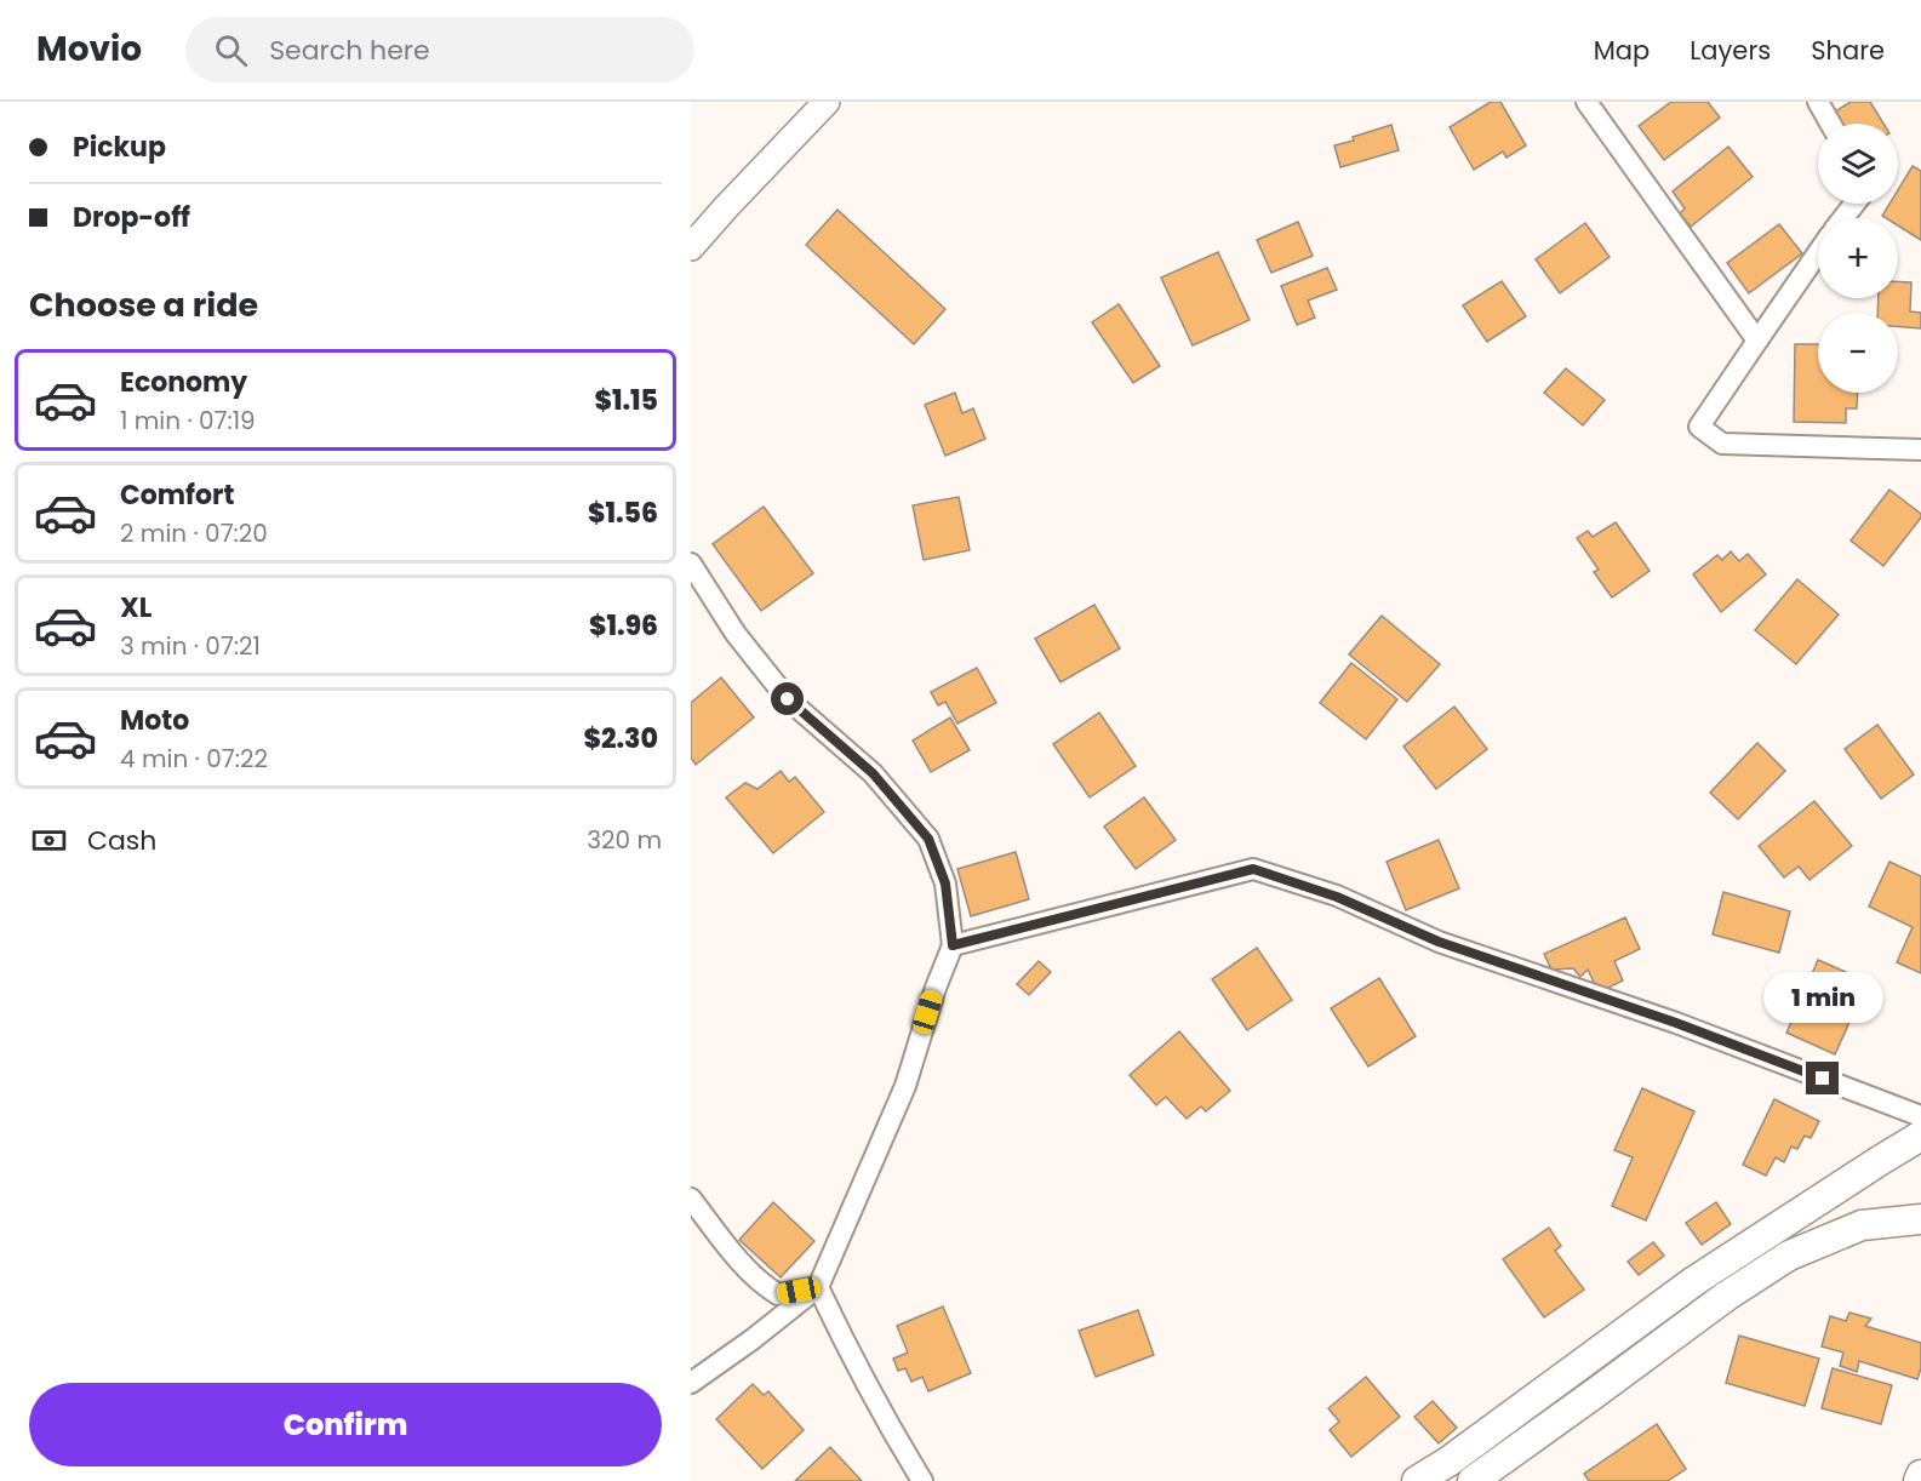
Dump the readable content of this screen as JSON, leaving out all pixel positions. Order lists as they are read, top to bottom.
{
  "page": {
    "header": "Movio",
    "search": "Search here",
    "nav": ["Map", "Layers", "Share"],
    "banner": ["Pickup", "Drop-off"],
    "map_buttons": ["+", "−"],
    "heading": "Choose a ride",
    "list": [
      {
        "name": "Economy",
        "note": "1 min · 07:19",
        "value": "$1.15"
      },
      {
        "name": "Comfort",
        "note": "2 min · 07:20",
        "value": "$1.56"
      },
      {
        "name": "XL",
        "note": "3 min · 07:21",
        "value": "$1.96"
      },
      {
        "name": "Moto",
        "note": "4 min · 07:22",
        "value": "$2.30"
      }
    ],
    "pay": ["Cash", "320 m"],
    "bubble": "1 min",
    "buttons": "Confirm"
  }
}
